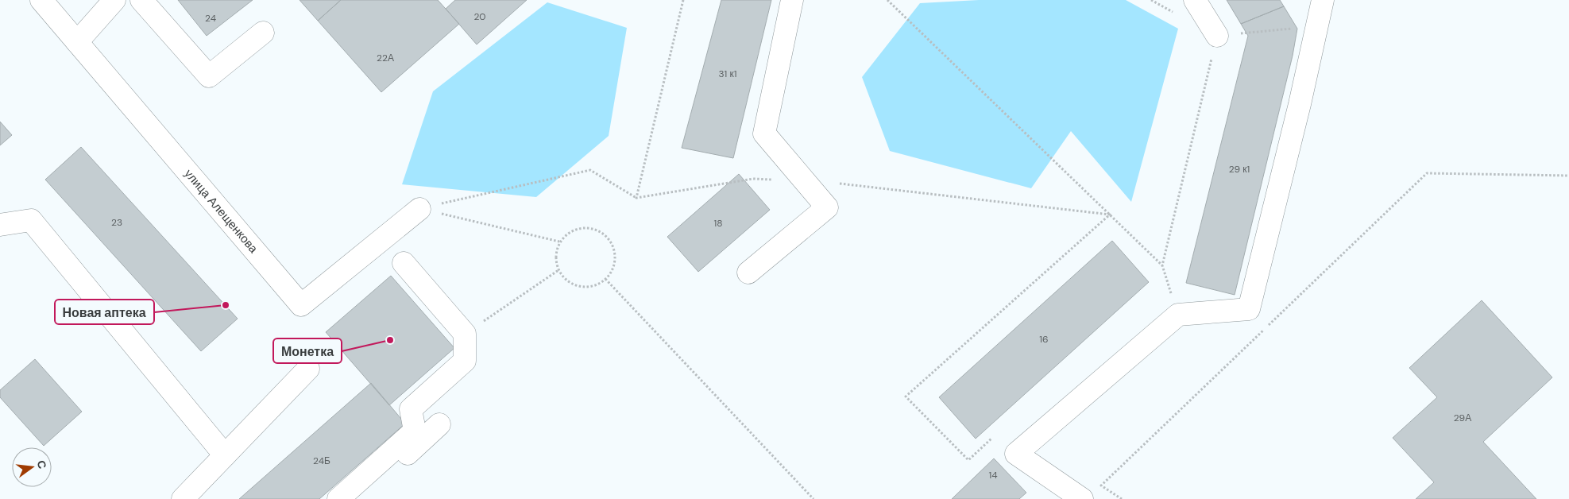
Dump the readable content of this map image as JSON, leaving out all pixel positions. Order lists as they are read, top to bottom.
{
  "streets": {
    "street": ["улица Алещенкова"]
  },
  "places": ["Новая аптека", "Монетка"],
  "house_numbers": [
    "20",
    "24",
    "22А",
    "31 к1",
    "29 к1",
    "23",
    "18",
    "16",
    "29А",
    "24Б",
    "14"
  ],
  "north": "right"
}
